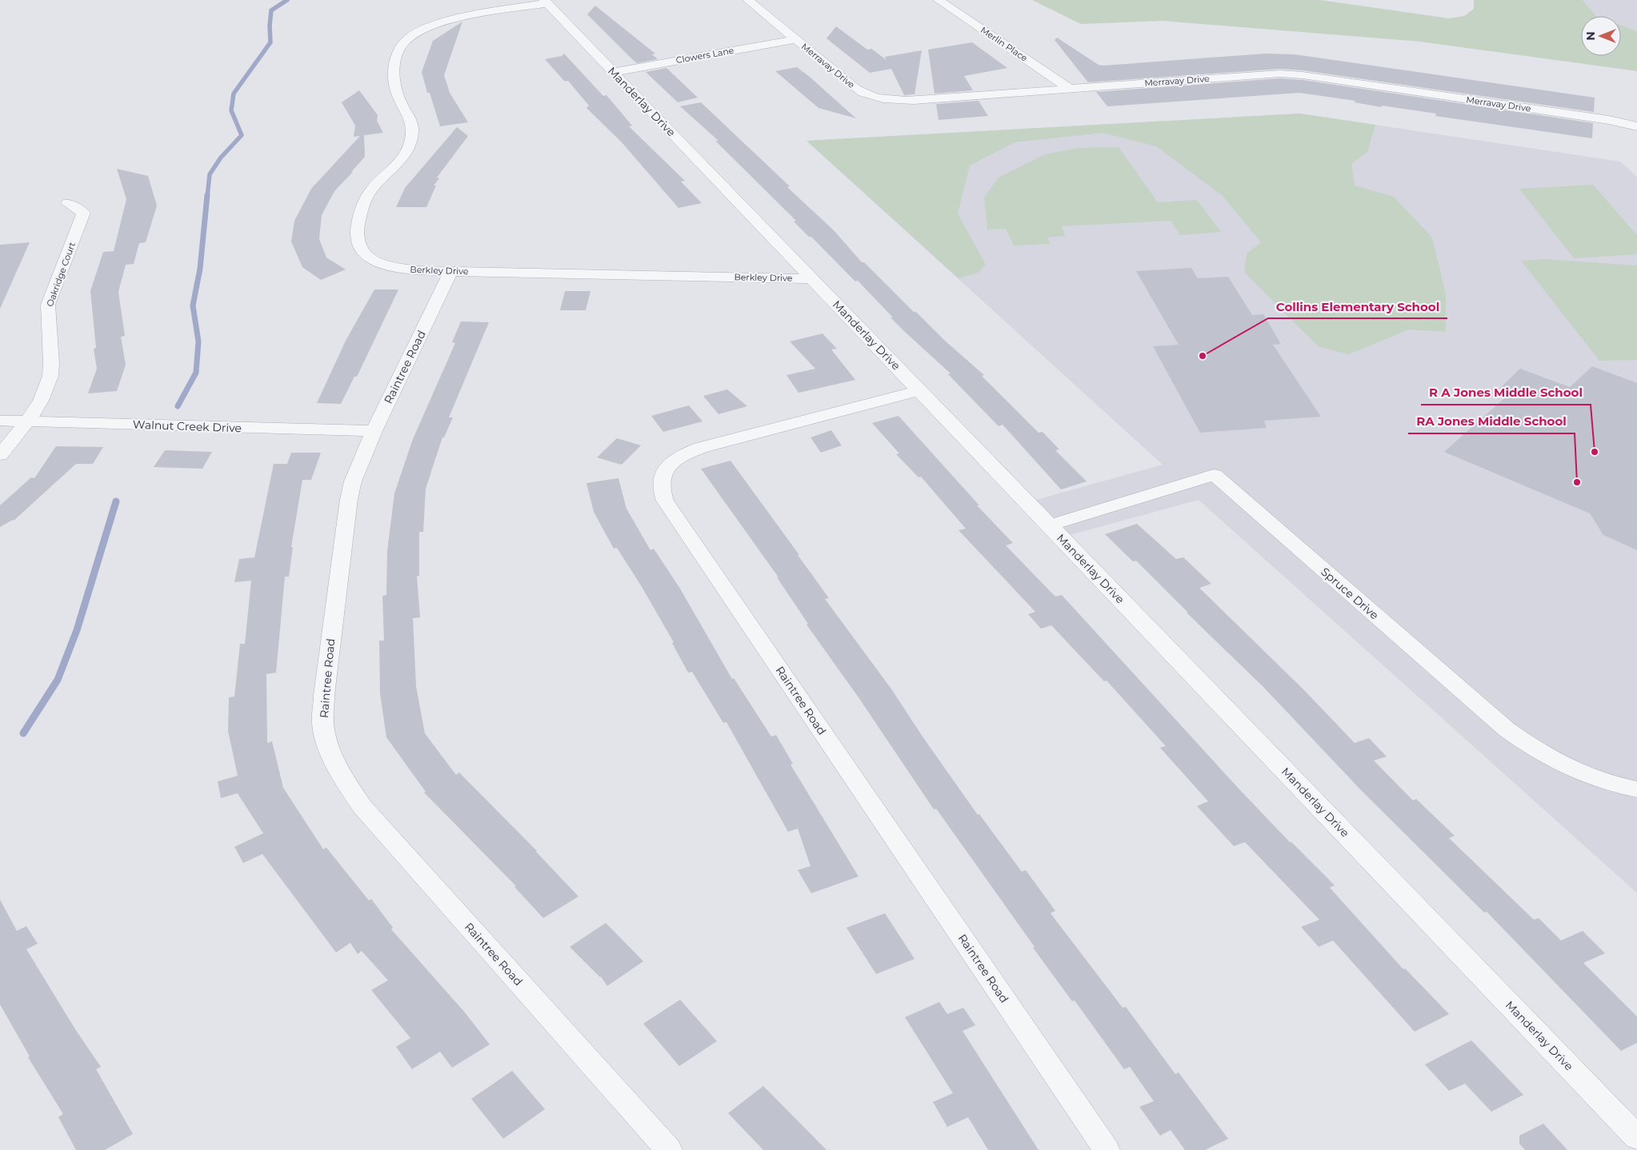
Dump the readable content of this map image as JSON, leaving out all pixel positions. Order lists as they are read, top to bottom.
{
  "streets": {
    "street": [
      "Merlin Place",
      "Clowers Lane",
      "Merravay Drive",
      "Manderlay Drive",
      "Berkley Drive",
      "Oakridge Court",
      "Raintree Road",
      "Walnut Creek Drive",
      "Spruce Drive"
    ]
  },
  "crossings": [
    ["Merlin Place", "Merravay Drive"],
    ["Clowers Lane", "Merravay Drive"],
    ["Clowers Lane", "Manderlay Drive"],
    ["Manderlay Drive", "Berkley Drive"],
    ["Manderlay Drive", "Raintree Road"],
    ["Manderlay Drive", "Spruce Drive"],
    ["Berkley Drive", "Raintree Road"],
    ["Oakridge Court", "Walnut Creek Drive"],
    ["Raintree Road", "Walnut Creek Drive"]
  ],
  "places": ["Collins Elementary School", "R A Jones Middle School", "RA Jones Middle School"],
  "north": "left"
}
